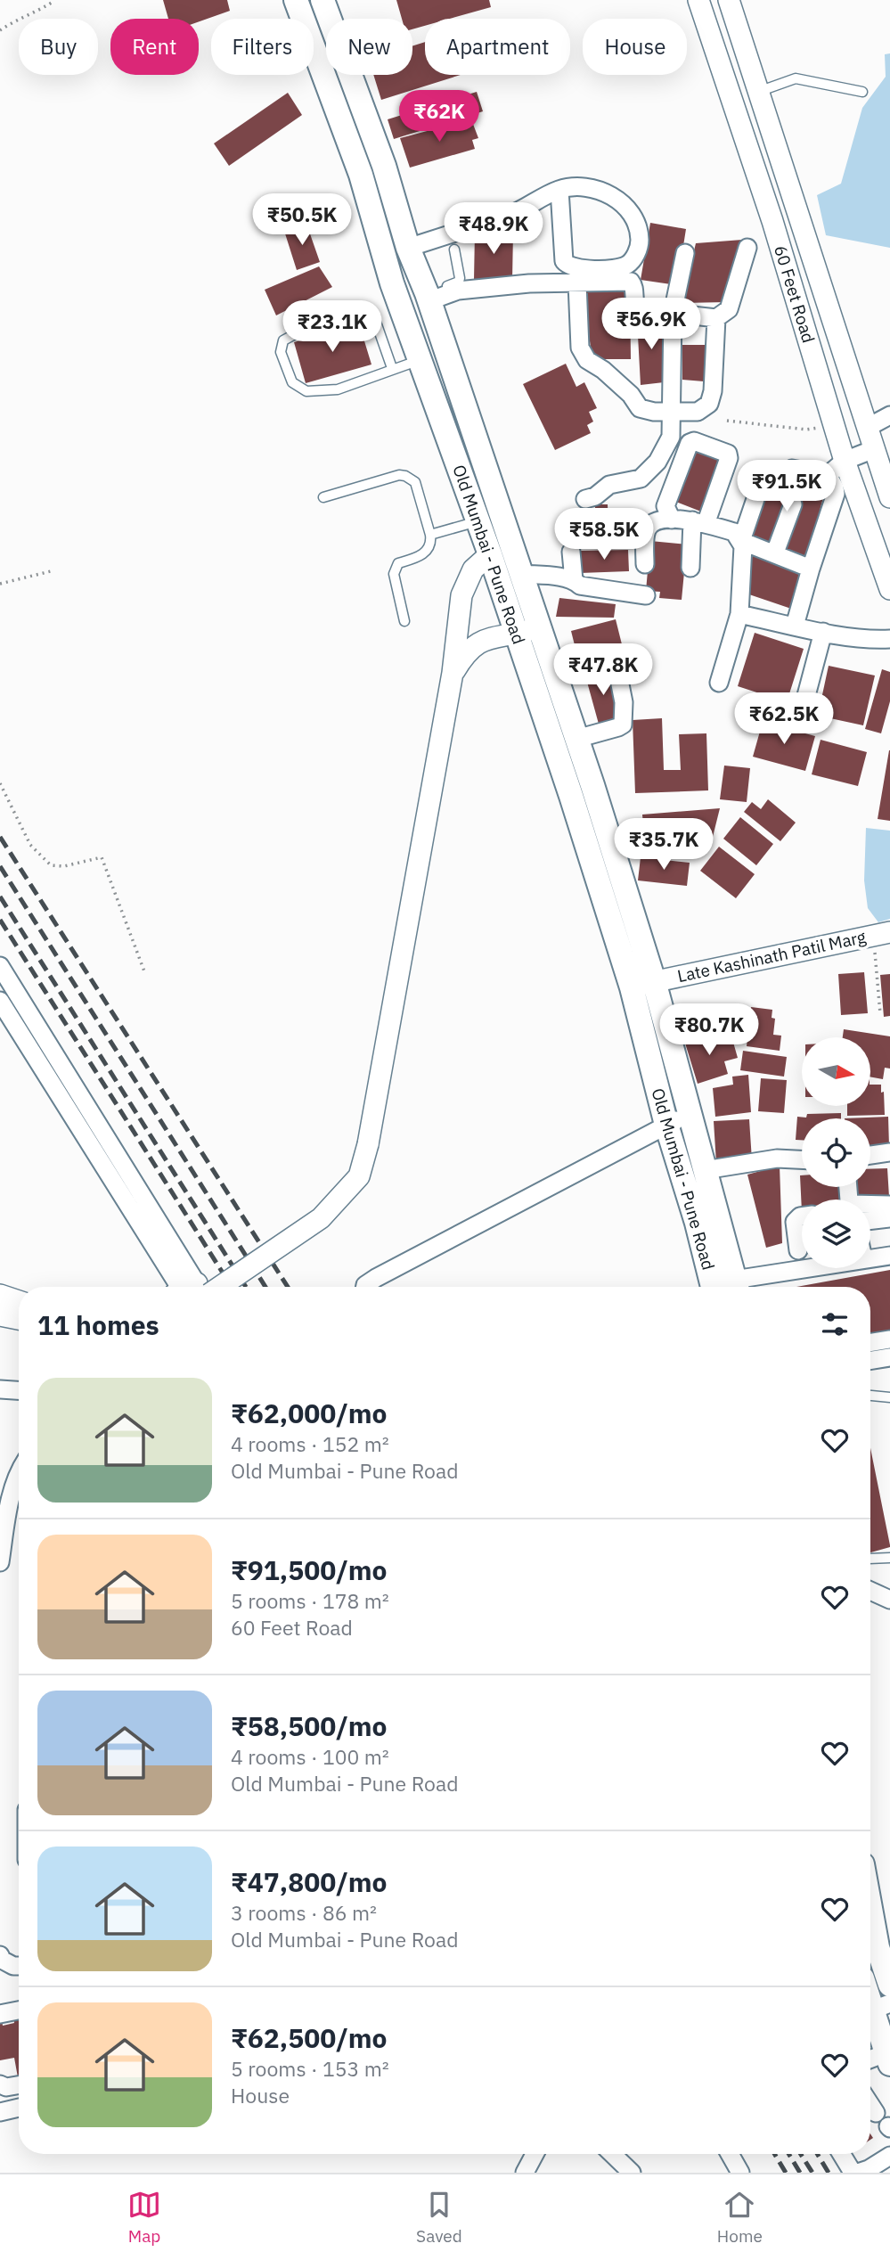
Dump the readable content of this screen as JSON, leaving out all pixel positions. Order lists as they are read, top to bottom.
{
  "streets": {
    "main road": ["Old Mumbai - Pune Road"],
    "street": ["60 Feet Road", "Late Kashinath Patil Marg"]
  },
  "crossings": [
    ["Old Mumbai - Pune Road", "Late Kashinath Patil Marg"]
  ],
  "north": "right",
  "page": {
    "chip": [
      "Buy",
      "Rent",
      "Filters",
      "New",
      "Apartment",
      "House"
    ],
    "price": [
      "₹62K",
      "₹50.5K",
      "₹48.9K",
      "₹56.9K",
      "₹23.1K",
      "₹91.5K",
      "₹58.5K",
      "₹47.8K",
      "₹62.5K",
      "₹35.7K",
      "₹80.7K"
    ],
    "heading": "11 homes",
    "list": [
      {
        "name": "₹62,000/mo",
        "note": "4 rooms · 152 m² · Old Mumbai - Pune Road"
      },
      {
        "name": "₹91,500/mo",
        "note": "5 rooms · 178 m² · 60 Feet Road"
      },
      {
        "name": "₹58,500/mo",
        "note": "4 rooms · 100 m² · Old Mumbai - Pune Road"
      },
      {
        "name": "₹47,800/mo",
        "note": "3 rooms · 86 m² · Old Mumbai - Pune Road"
      },
      {
        "name": "₹62,500/mo",
        "note": "5 rooms · 153 m² · House"
      }
    ],
    "tabs": ["Map", "Saved", "Home"]
  }
}
